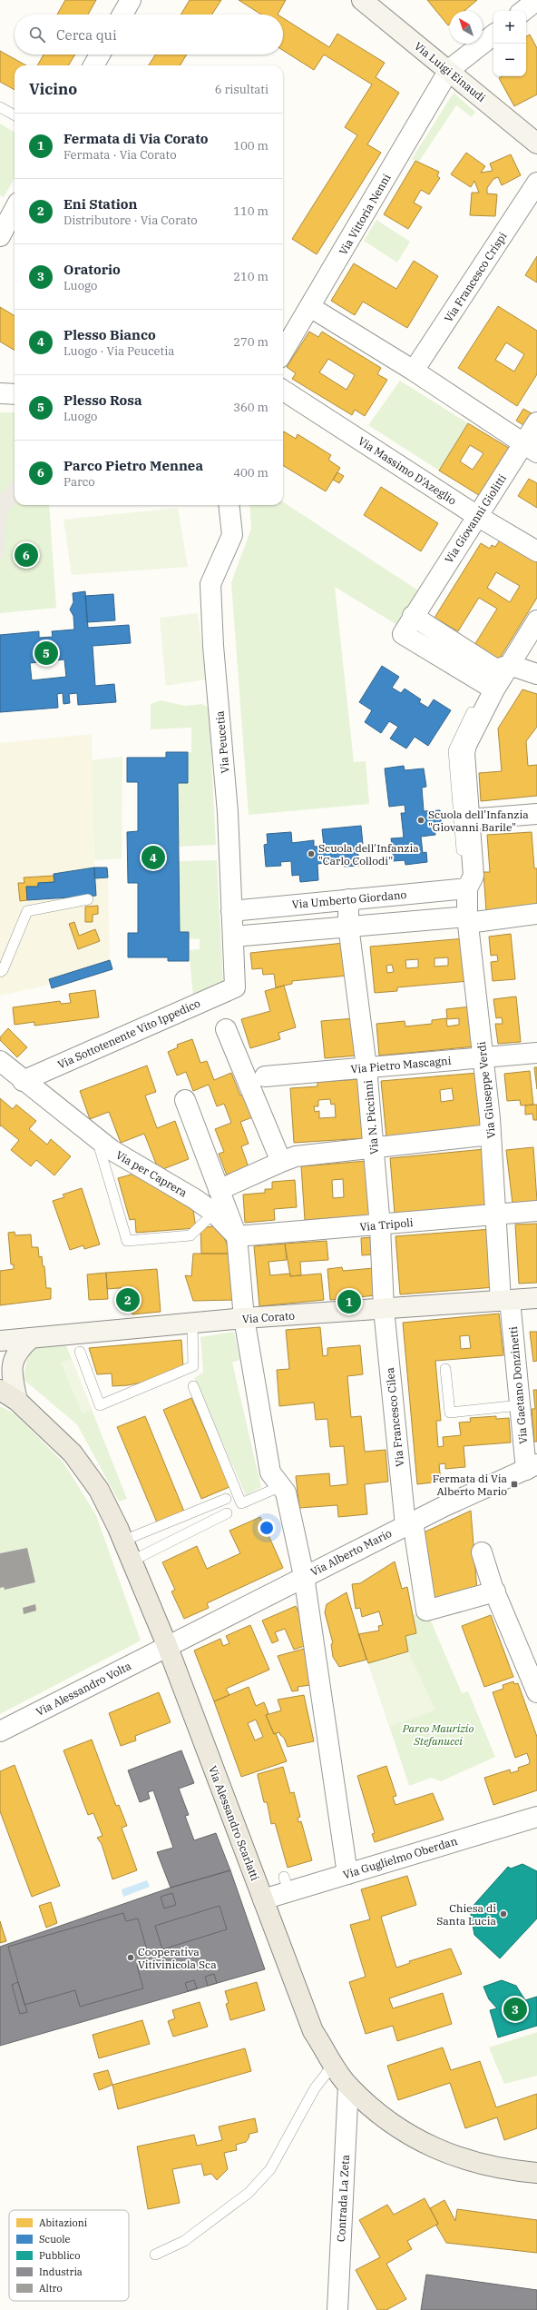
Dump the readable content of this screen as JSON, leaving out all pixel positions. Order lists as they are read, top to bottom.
{
  "streets": {
    "main road": ["Via Luigi Einaudi", "Via Corato", "Via Alessandro Scarlatti"],
    "street": [
      "Via Vittoria Nenni",
      "Via Francesco Crispi",
      "Via Massimo D'Azeglio",
      "Via Giovanni Giolitti",
      "Via Peucetia",
      "Via Umberto Giordano",
      "Via Sottotenente Vito Ippedico",
      "Via Pietro Mascagni",
      "Via Giuseppe Verdi",
      "Via N. Piccinni",
      "Via per Caprera",
      "Via Tripoli",
      "Via Gaetano Donzinetti",
      "Via Francesco Cilea",
      "Via Alberto Mario",
      "Via Alessandro Volta",
      "Via Guglielmo Oberdan",
      "Contrada La Zeta"
    ]
  },
  "crossings": [
    ["Via Luigi Einaudi", "Via Vittoria Nenni"],
    ["Via Massimo D'Azeglio", "Via Giovanni Giolitti"],
    ["Via Giovanni Giolitti", "Via Giuseppe Verdi"],
    ["Via Peucetia", "Via Umberto Giordano"],
    ["Via Peucetia", "Via Sottotenente Vito Ippedico"],
    ["Via Umberto Giordano", "Via Giuseppe Verdi"],
    ["Via Umberto Giordano", "Via N. Piccinni"],
    ["Via Sottotenente Vito Ippedico", "Via per Caprera"],
    ["Via Pietro Mascagni", "Via Giuseppe Verdi"],
    ["Via Pietro Mascagni", "Via N. Piccinni"],
    ["Via Giuseppe Verdi", "Via Tripoli"],
    ["Via Giuseppe Verdi", "Via Corato"],
    ["Via Giuseppe Verdi", "Via Gaetano Donzinetti"],
    ["Via N. Piccinni", "Via Tripoli"],
    ["Via N. Piccinni", "Via Corato"],
    ["Via N. Piccinni", "Via Francesco Cilea"],
    ["Via per Caprera", "Via Tripoli"],
    ["Via Corato", "Via Gaetano Donzinetti"],
    ["Via Corato", "Via Francesco Cilea"],
    ["Via Gaetano Donzinetti", "Via Alberto Mario"],
    ["Via Francesco Cilea", "Via Alberto Mario"],
    ["Via Alberto Mario", "Via Alessandro Volta"],
    ["Via Alberto Mario", "Via Alessandro Scarlatti"],
    ["Via Alessandro Volta", "Via Alessandro Scarlatti"],
    ["Via Alessandro Scarlatti", "Via Guglielmo Oberdan"],
    ["Via Alessandro Scarlatti", "Contrada La Zeta"]
  ],
  "parks": ["Parco Maurizio Stefanucci"],
  "places": {
    "other": [
      "Scuola dell'Infanzia \"Giovanni Barile\"",
      "Scuola dell'Infanzia \"Carlo Collodi\"",
      "Chiesa di Santa Lucia",
      "Cooperativa Vitivinicola Sca"
    ],
    "transit": ["Fermata di Via Alberto Mario"]
  },
  "legend": [
    "Abitazioni",
    "Scuole",
    "Pubblico",
    "Industria",
    "Altro"
  ],
  "north": "top left",
  "page": {
    "map_buttons": ["+", "−"],
    "search": "Cerca qui",
    "heading": ["Vicino", "6 risultati"],
    "list": [
      {
        "mark": "1",
        "name": "Fermata di Via Corato",
        "note": "Fermata · Via Corato",
        "value": "100 m"
      },
      {
        "mark": "2",
        "name": "Eni Station",
        "note": "Distributore · Via Corato",
        "value": "110 m"
      },
      {
        "mark": "3",
        "name": "Oratorio",
        "note": "Luogo",
        "value": "210 m"
      },
      {
        "mark": "4",
        "name": "Plesso Bianco",
        "note": "Luogo · Via Peucetia",
        "value": "270 m"
      },
      {
        "mark": "5",
        "name": "Plesso Rosa",
        "note": "Luogo",
        "value": "360 m"
      },
      {
        "mark": "6",
        "name": "Parco Pietro Mennea",
        "note": "Parco",
        "value": "400 m"
      }
    ],
    "pins": [
      "6",
      "5",
      "4",
      "2",
      "1",
      "3"
    ]
  }
}
